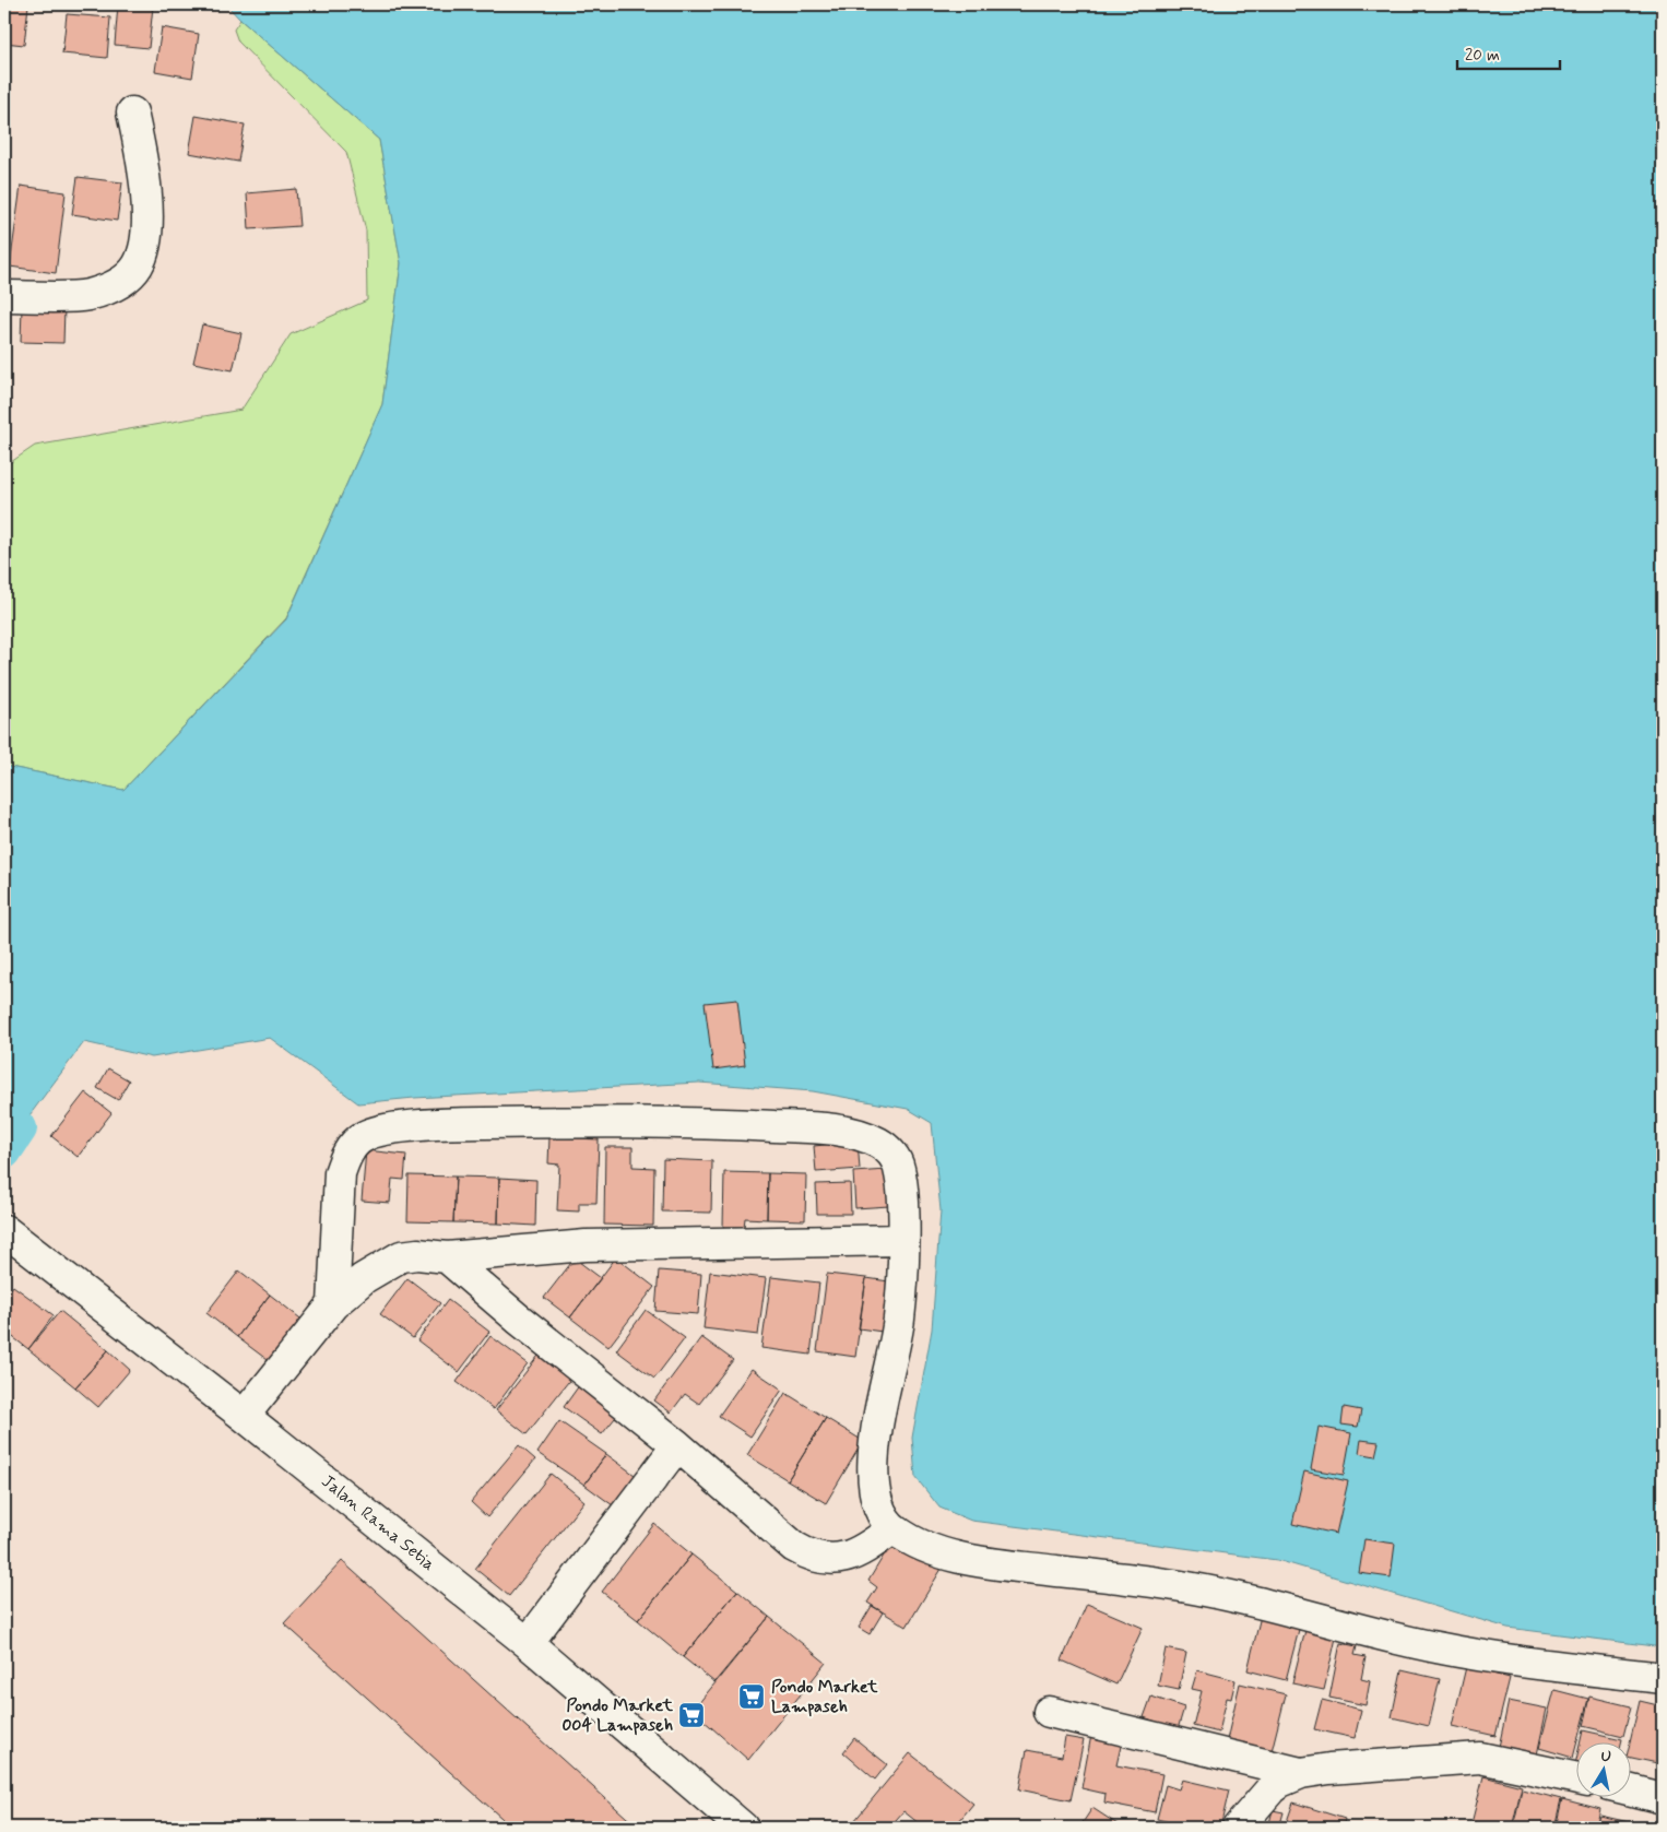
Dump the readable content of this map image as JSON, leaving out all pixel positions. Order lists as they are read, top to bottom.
{
  "streets": {
    "street": ["Jalan Rama Setia"]
  },
  "places": {
    "supermarket": ["Pondo Market Lampaseh", "Pondo Market 004 Lampaseh"]
  },
  "scale_bar": "20 m",
  "north": "top"
}
